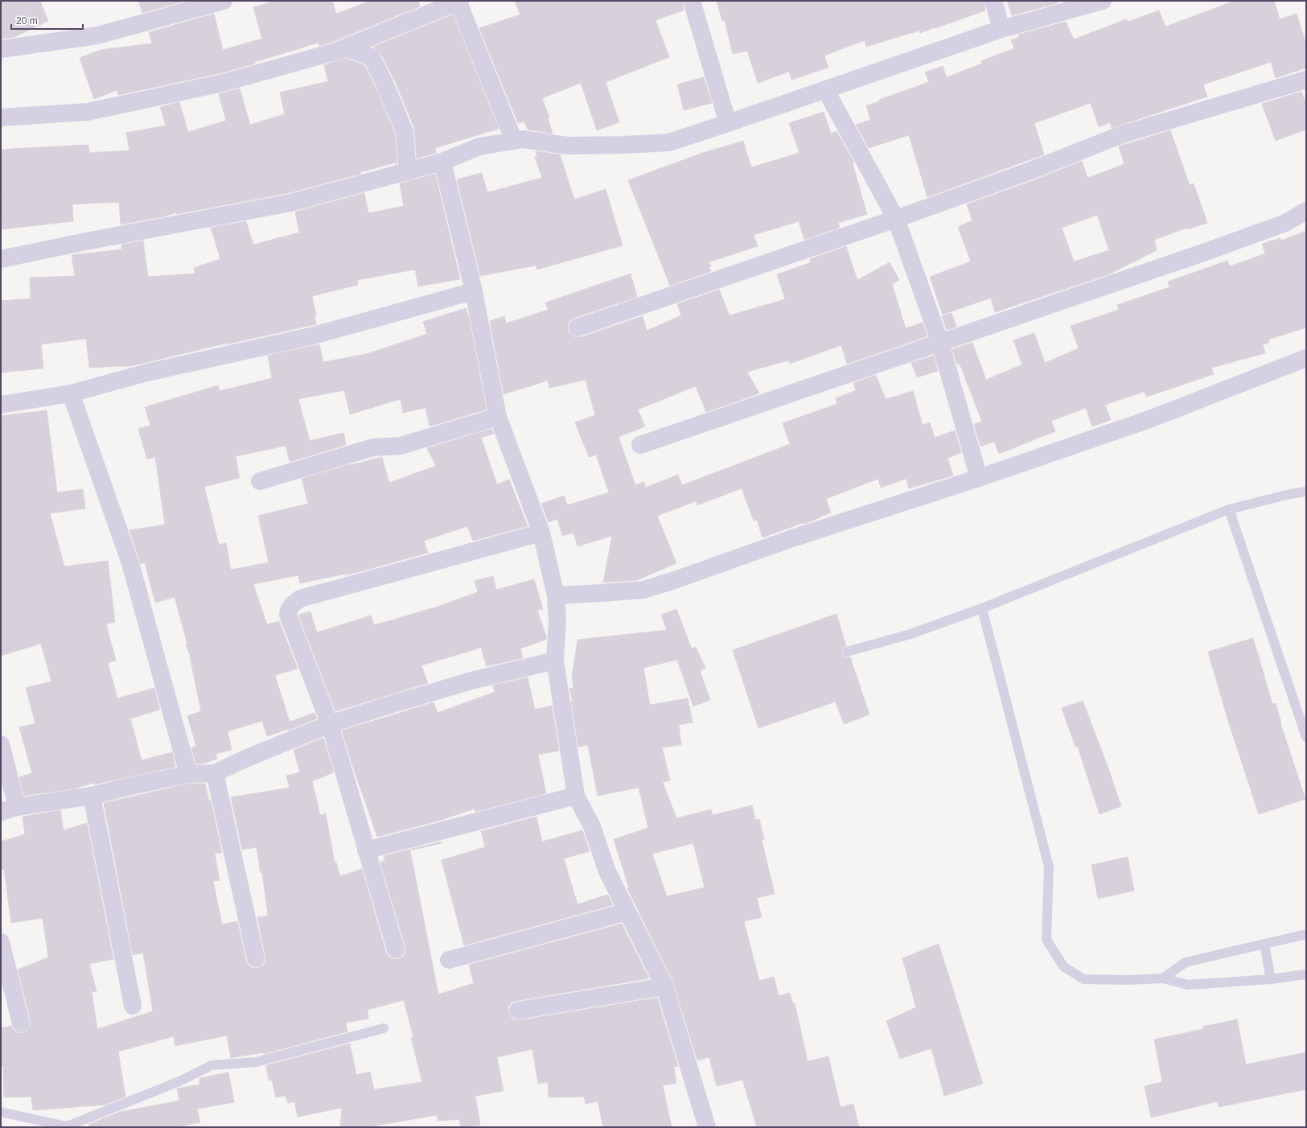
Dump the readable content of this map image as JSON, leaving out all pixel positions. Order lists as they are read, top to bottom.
{
  "scale_bar": "20 m"
}
